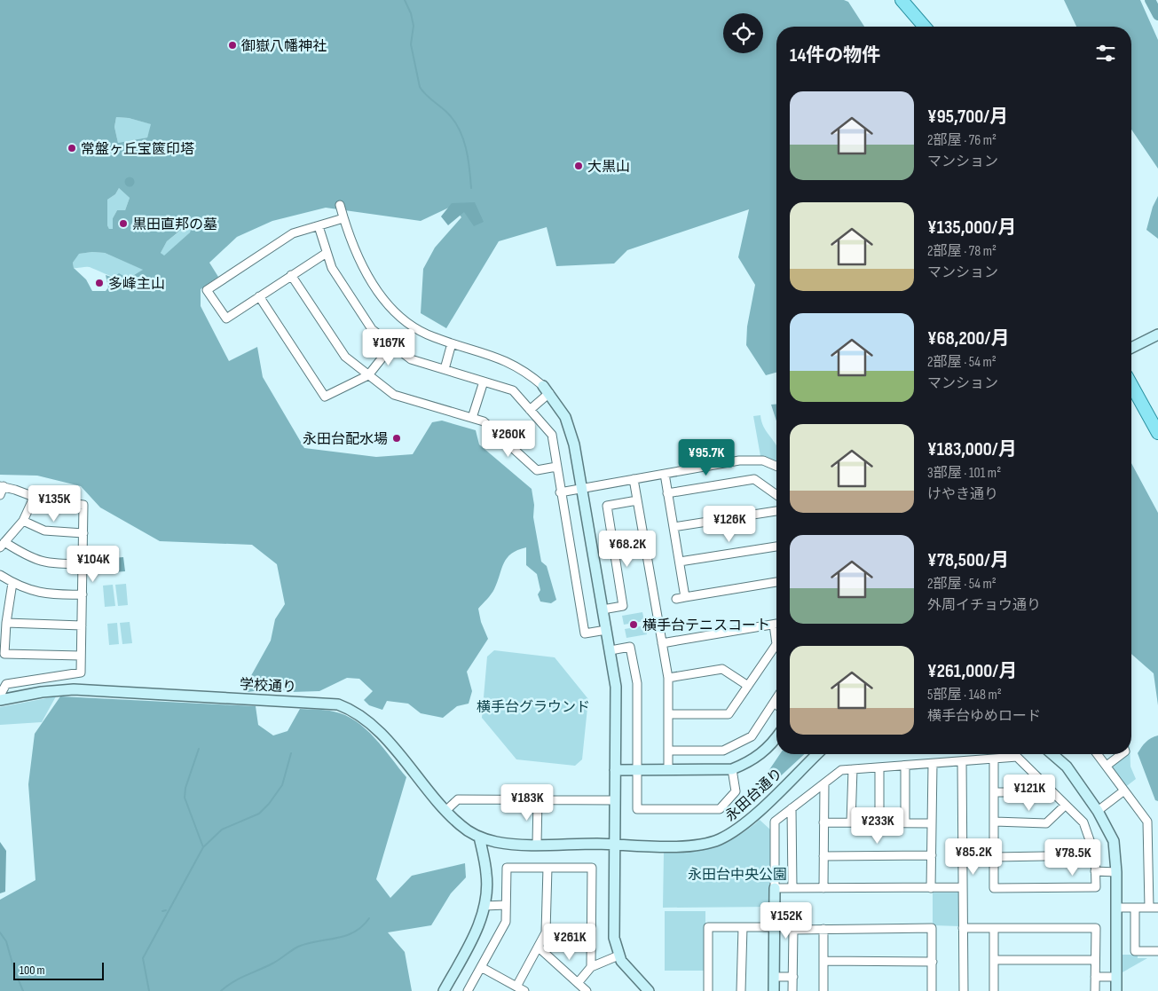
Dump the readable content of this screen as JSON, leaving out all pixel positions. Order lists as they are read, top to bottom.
{
  "streets": {
    "street": ["学校通り", "永田台通り"]
  },
  "crossings": [
    ["学校通り", "永田台通り"]
  ],
  "parks": ["横手台グラウンド", "永田台中央公園"],
  "places": [
    "御嶽八幡神社",
    "常盤ヶ丘宝篋印塔",
    "大黒山",
    "黒田直邦の墓",
    "多峰主山",
    "永田台配水場",
    "横手台テニスコート"
  ],
  "scale_bar": "100 m",
  "page": {
    "heading": "14件の物件",
    "list": [
      {
        "name": "¥95,700/月",
        "note": "2部屋 · 76 m² · マンション"
      },
      {
        "name": "¥135,000/月",
        "note": "2部屋 · 78 m² · マンション"
      },
      {
        "name": "¥68,200/月",
        "note": "2部屋 · 54 m² · マンション"
      },
      {
        "name": "¥183,000/月",
        "note": "3部屋 · 101 m² · けやき通り"
      },
      {
        "name": "¥78,500/月",
        "note": "2部屋 · 54 m² · 外周イチョウ通り"
      },
      {
        "name": "¥261,000/月",
        "note": "5部屋 · 148 m² · 横手台ゆめロード"
      }
    ],
    "price": [
      "¥167K",
      "¥260K",
      "¥95.7K",
      "¥135K",
      "¥126K",
      "¥68.2K",
      "¥104K",
      "¥121K",
      "¥183K",
      "¥233K",
      "¥85.2K",
      "¥78.5K",
      "¥152K",
      "¥261K"
    ],
    "scale": "100 m"
  }
}
